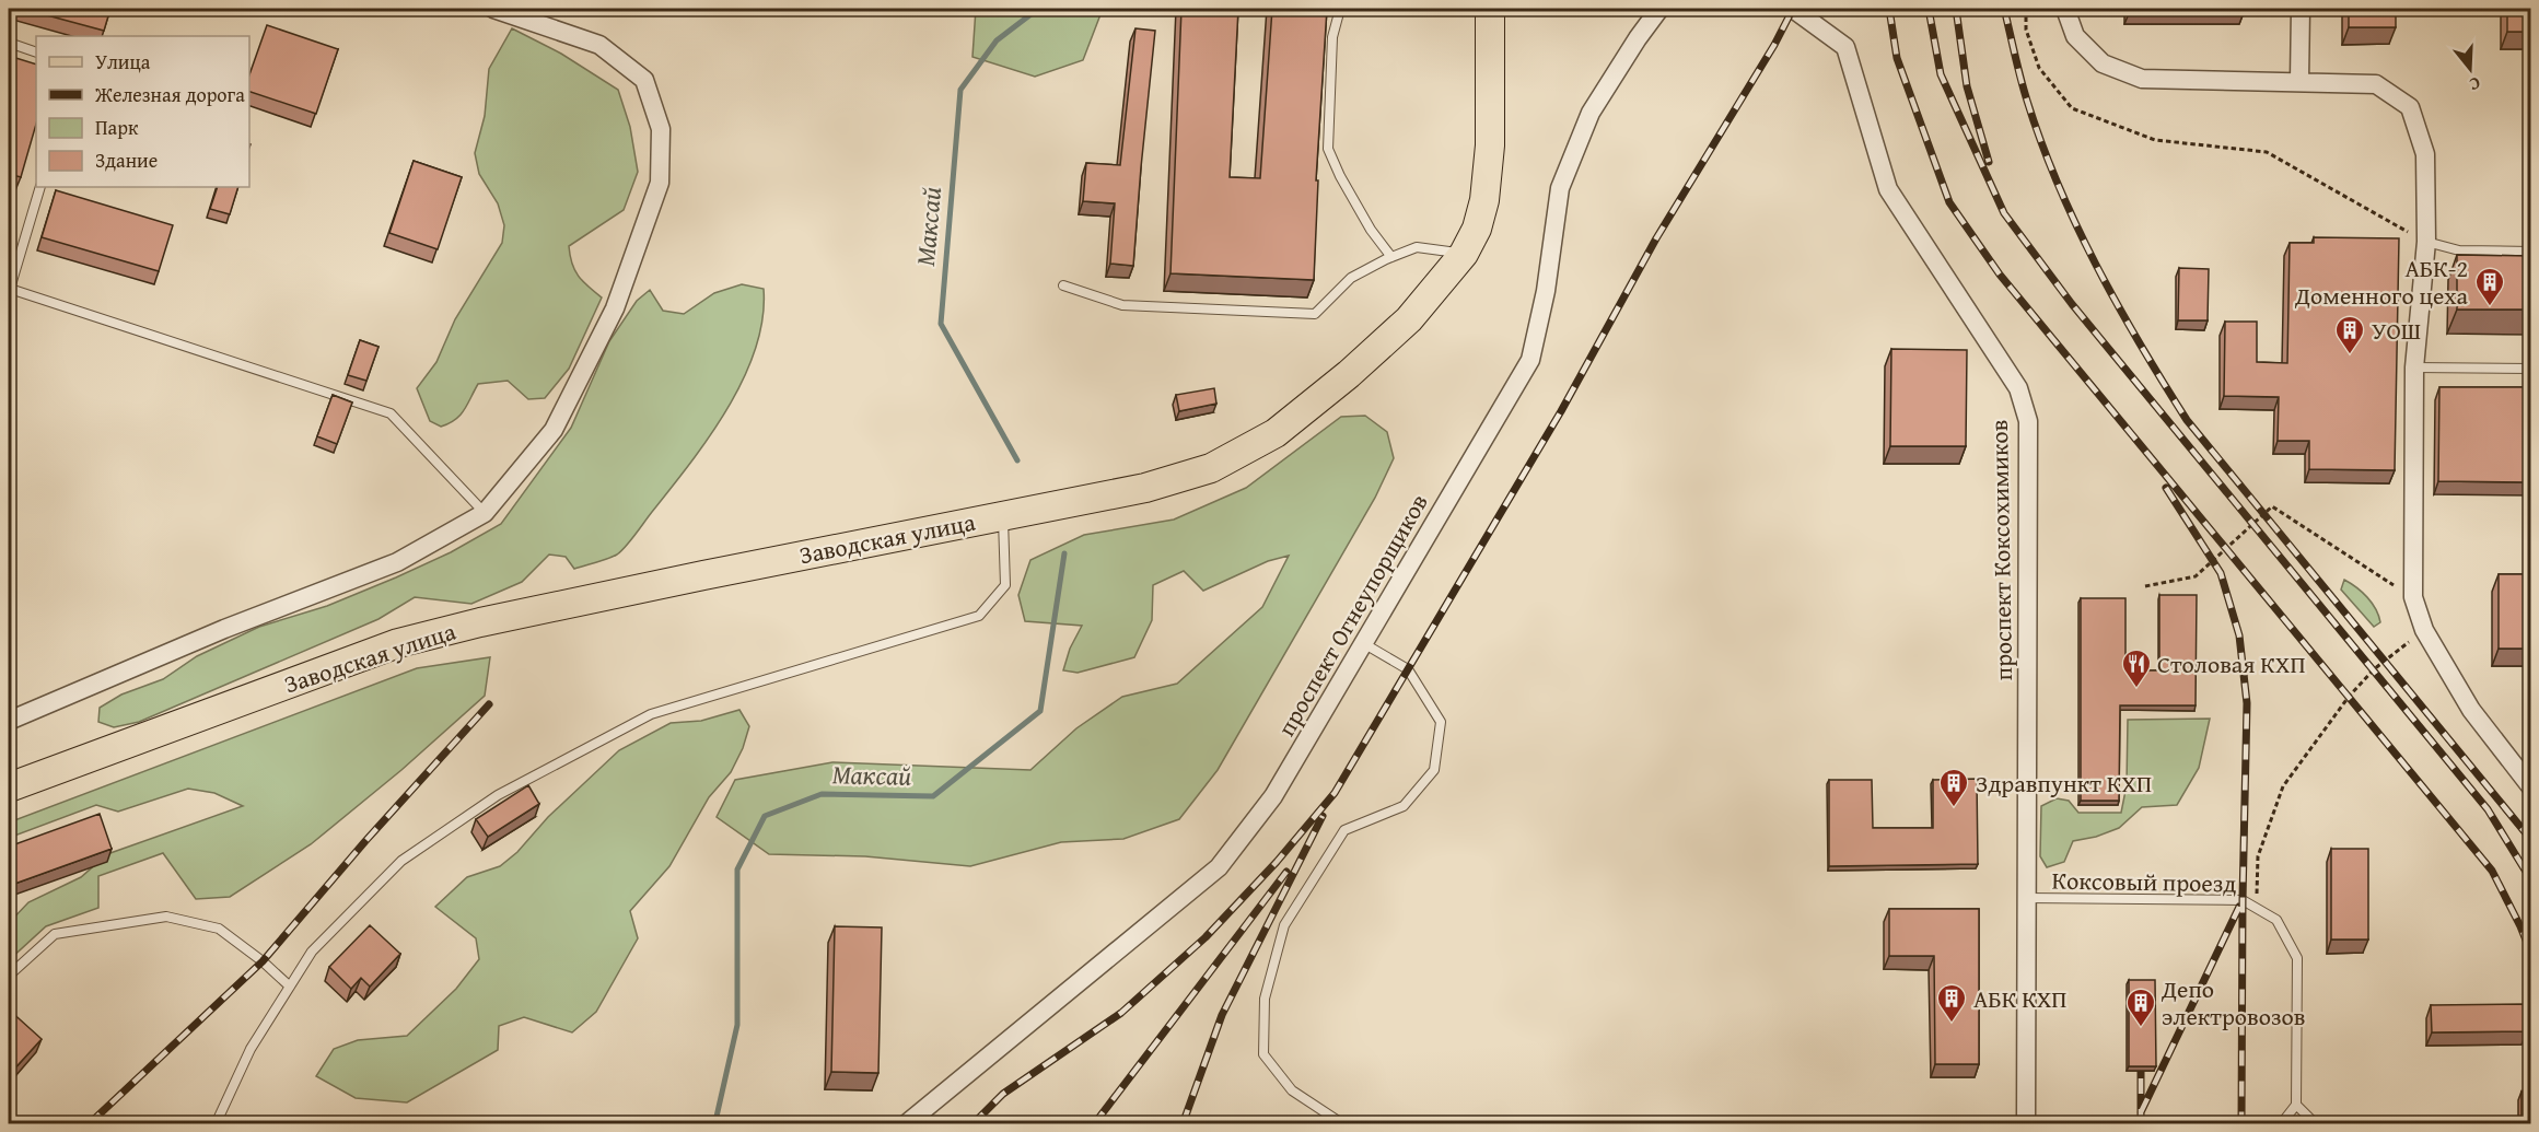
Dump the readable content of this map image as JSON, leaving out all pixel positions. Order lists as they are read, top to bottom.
{
  "streets": {
    "main road": ["Заводская улица"],
    "street": ["проспект Коксохимиков", "проспект Огнеупорщиков"],
    "lane": ["Коксовый проезд"]
  },
  "crossings": [
    ["проспект Коксохимиков", "Коксовый проезд"]
  ],
  "water": ["Максай"],
  "places": {
    "building": [
      "АБК-2 Доменного цеха",
      "УОШ",
      "Здравпункт КХП",
      "АБК КХП",
      "Депо электровозов"
    ],
    "restaurant": ["Столовая КХП"]
  },
  "legend": [
    "Улица",
    "Железная дорога",
    "Парк",
    "Здание"
  ],
  "north": "bottom"
}
